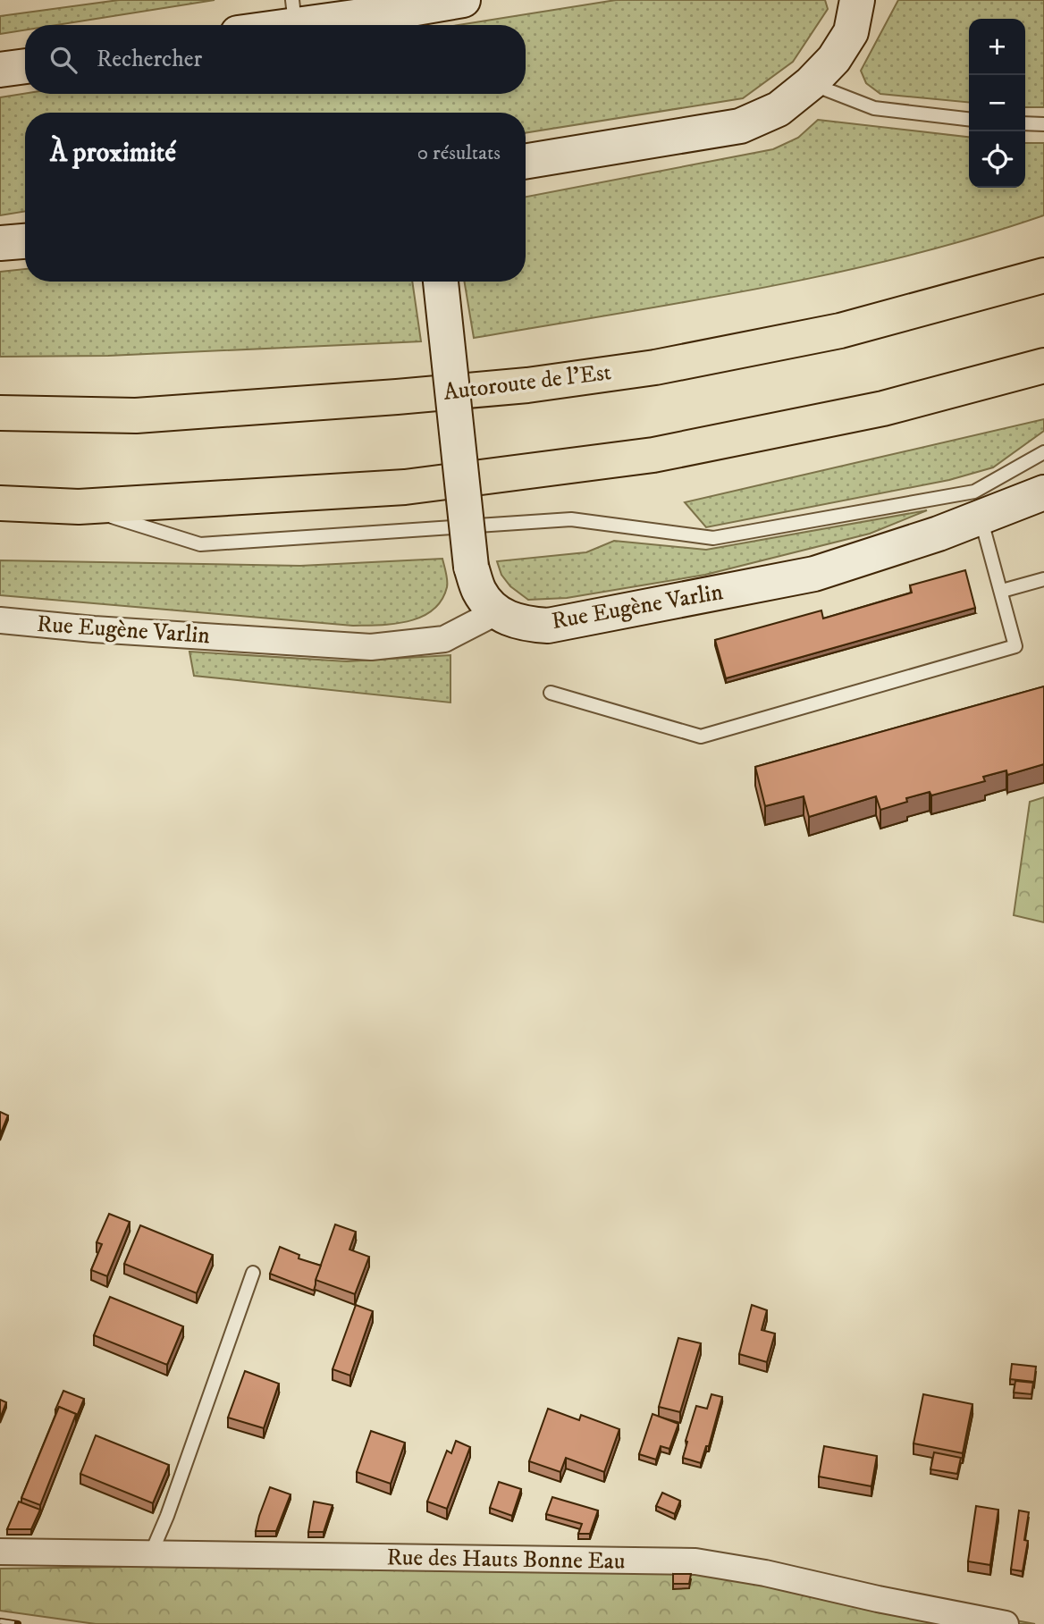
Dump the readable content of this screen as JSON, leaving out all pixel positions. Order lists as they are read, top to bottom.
{
  "streets": {
    "highway": ["Autoroute de l’Est"],
    "main road": ["Rue Eugène Varlin"],
    "street": ["Rue des Hauts Bonne Eau"]
  },
  "page": {
    "map_buttons": ["+", "−"],
    "search": "Rechercher",
    "heading": ["À proximité", "0 résultats"]
  }
}
